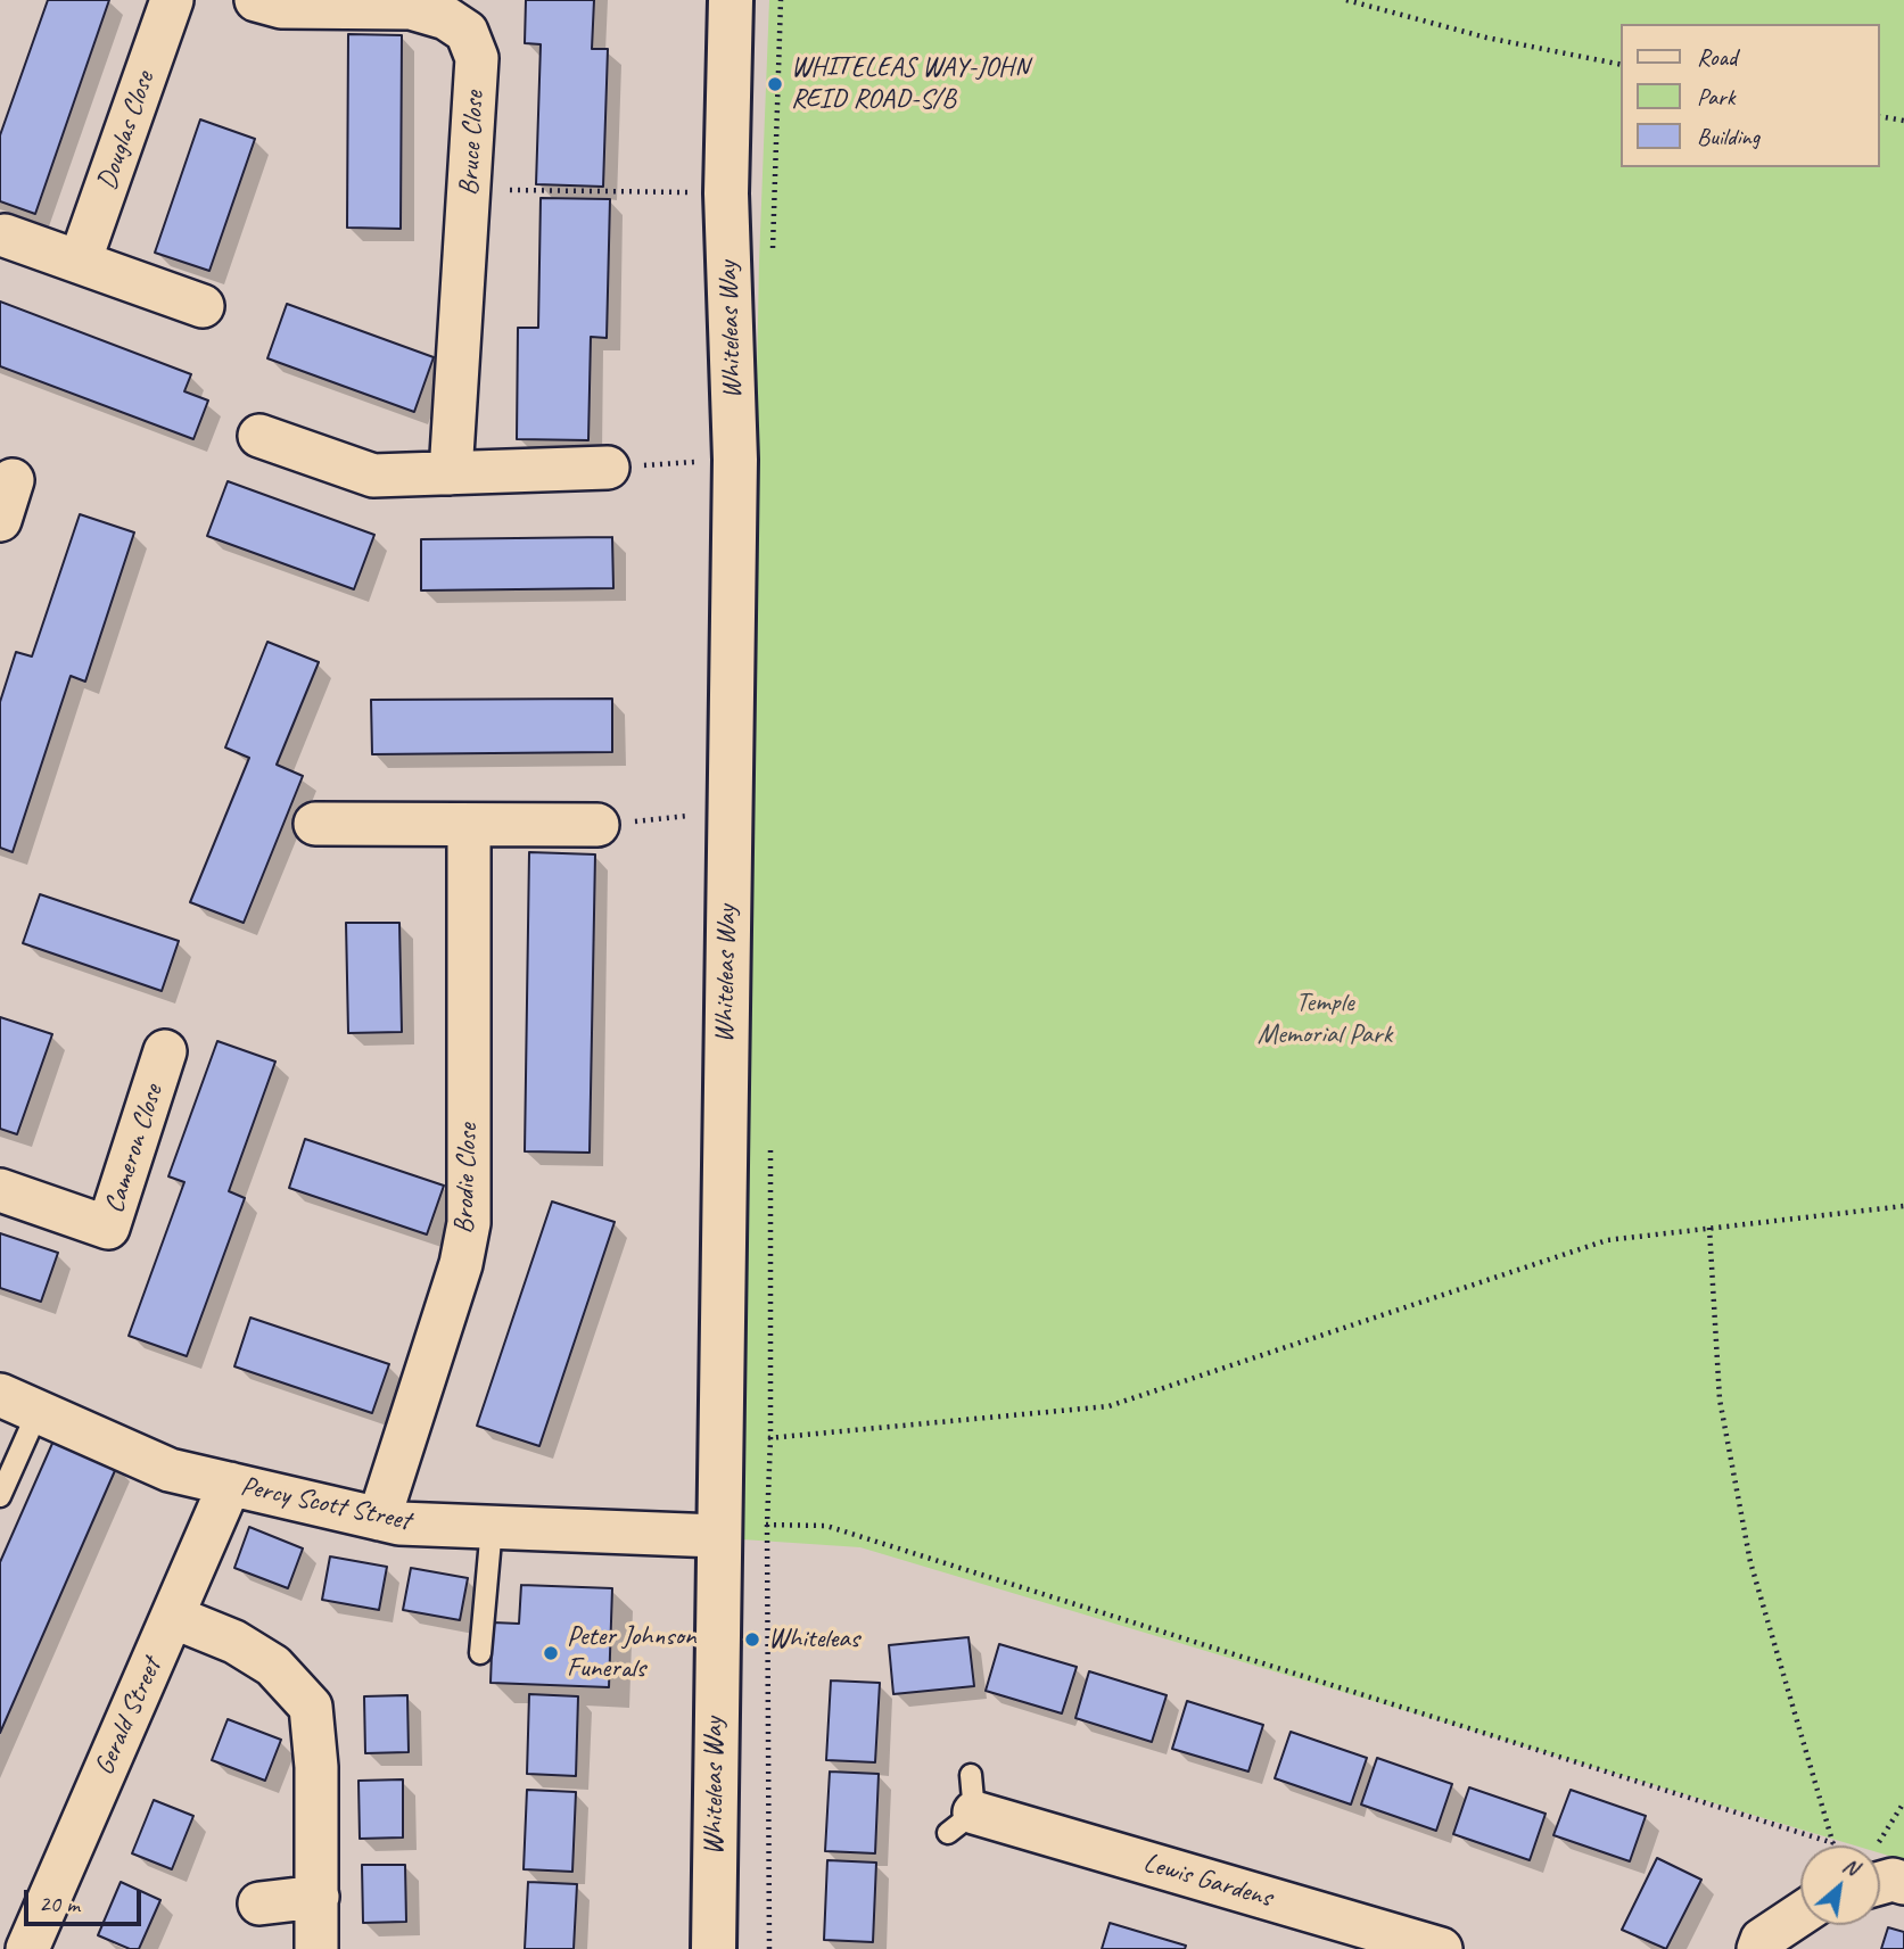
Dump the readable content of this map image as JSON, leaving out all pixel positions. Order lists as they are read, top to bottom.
{
  "streets": {
    "main road": ["Whiteleas Way"],
    "street": [
      "Douglas Close",
      "Bruce Close",
      "Cameron Close",
      "Brodie Close",
      "Percy Scott Street",
      "Gerald Street",
      "Lewis Gardens"
    ]
  },
  "crossings": [
    ["Whiteleas Way", "Percy Scott Street"],
    ["Brodie Close", "Percy Scott Street"],
    ["Percy Scott Street", "Gerald Street"]
  ],
  "parks": ["Temple Memorial Park"],
  "places": ["WHITELEAS WAY-JOHN REID ROAD-S/B", "Whiteleas", "Peter Johnson Funerals"],
  "legend": ["Road", "Park", "Building"],
  "scale_bar": "20 m",
  "north": "top right"
}
